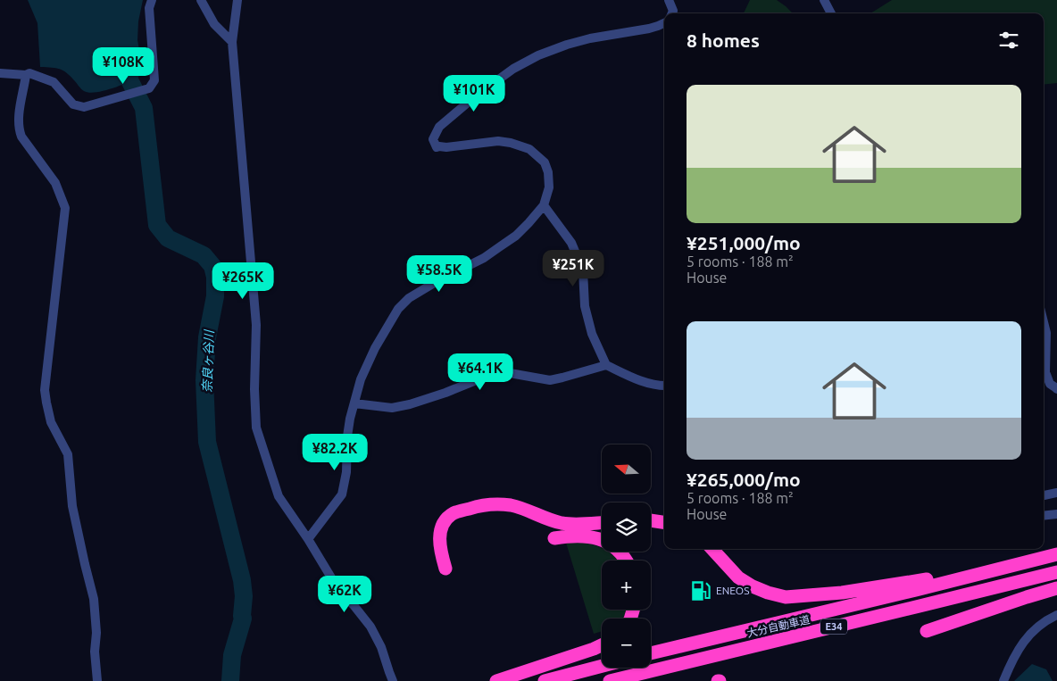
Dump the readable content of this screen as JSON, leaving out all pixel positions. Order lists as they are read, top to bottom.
{
  "streets": {
    "highway": ["大分自動車道", "E34"]
  },
  "water": ["奈良ヶ谷川"],
  "places": {
    "fuel station": ["ENEOS"]
  },
  "north": "left",
  "page": {
    "heading": "8 homes",
    "price": [
      "¥108K",
      "¥101K",
      "¥251K",
      "¥58.5K",
      "¥265K",
      "¥64.1K",
      "¥82.2K",
      "¥62K"
    ],
    "list": [
      {
        "name": "¥251,000/mo",
        "note": "5 rooms · 188 m² · House"
      },
      {
        "name": "¥265,000/mo",
        "note": "5 rooms · 188 m² · House"
      }
    ],
    "map_buttons": ["+", "−"]
  }
}
